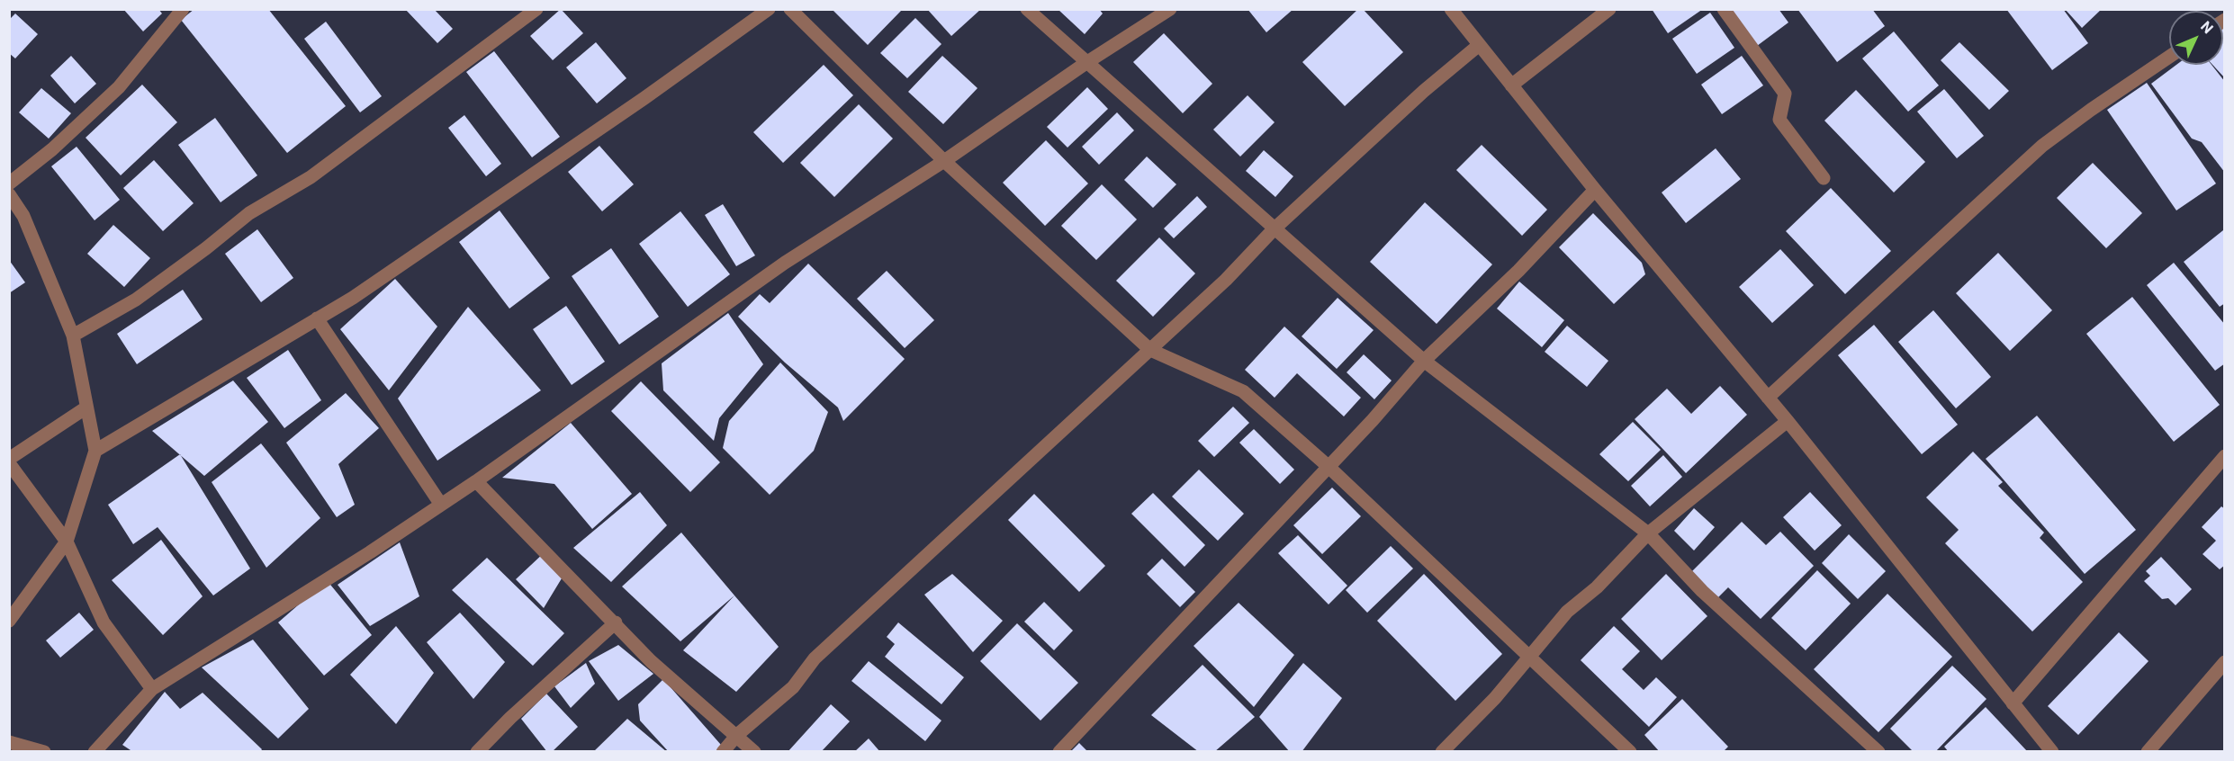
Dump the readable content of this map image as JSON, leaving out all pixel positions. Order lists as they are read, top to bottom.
{
  "north": "top right"
}
